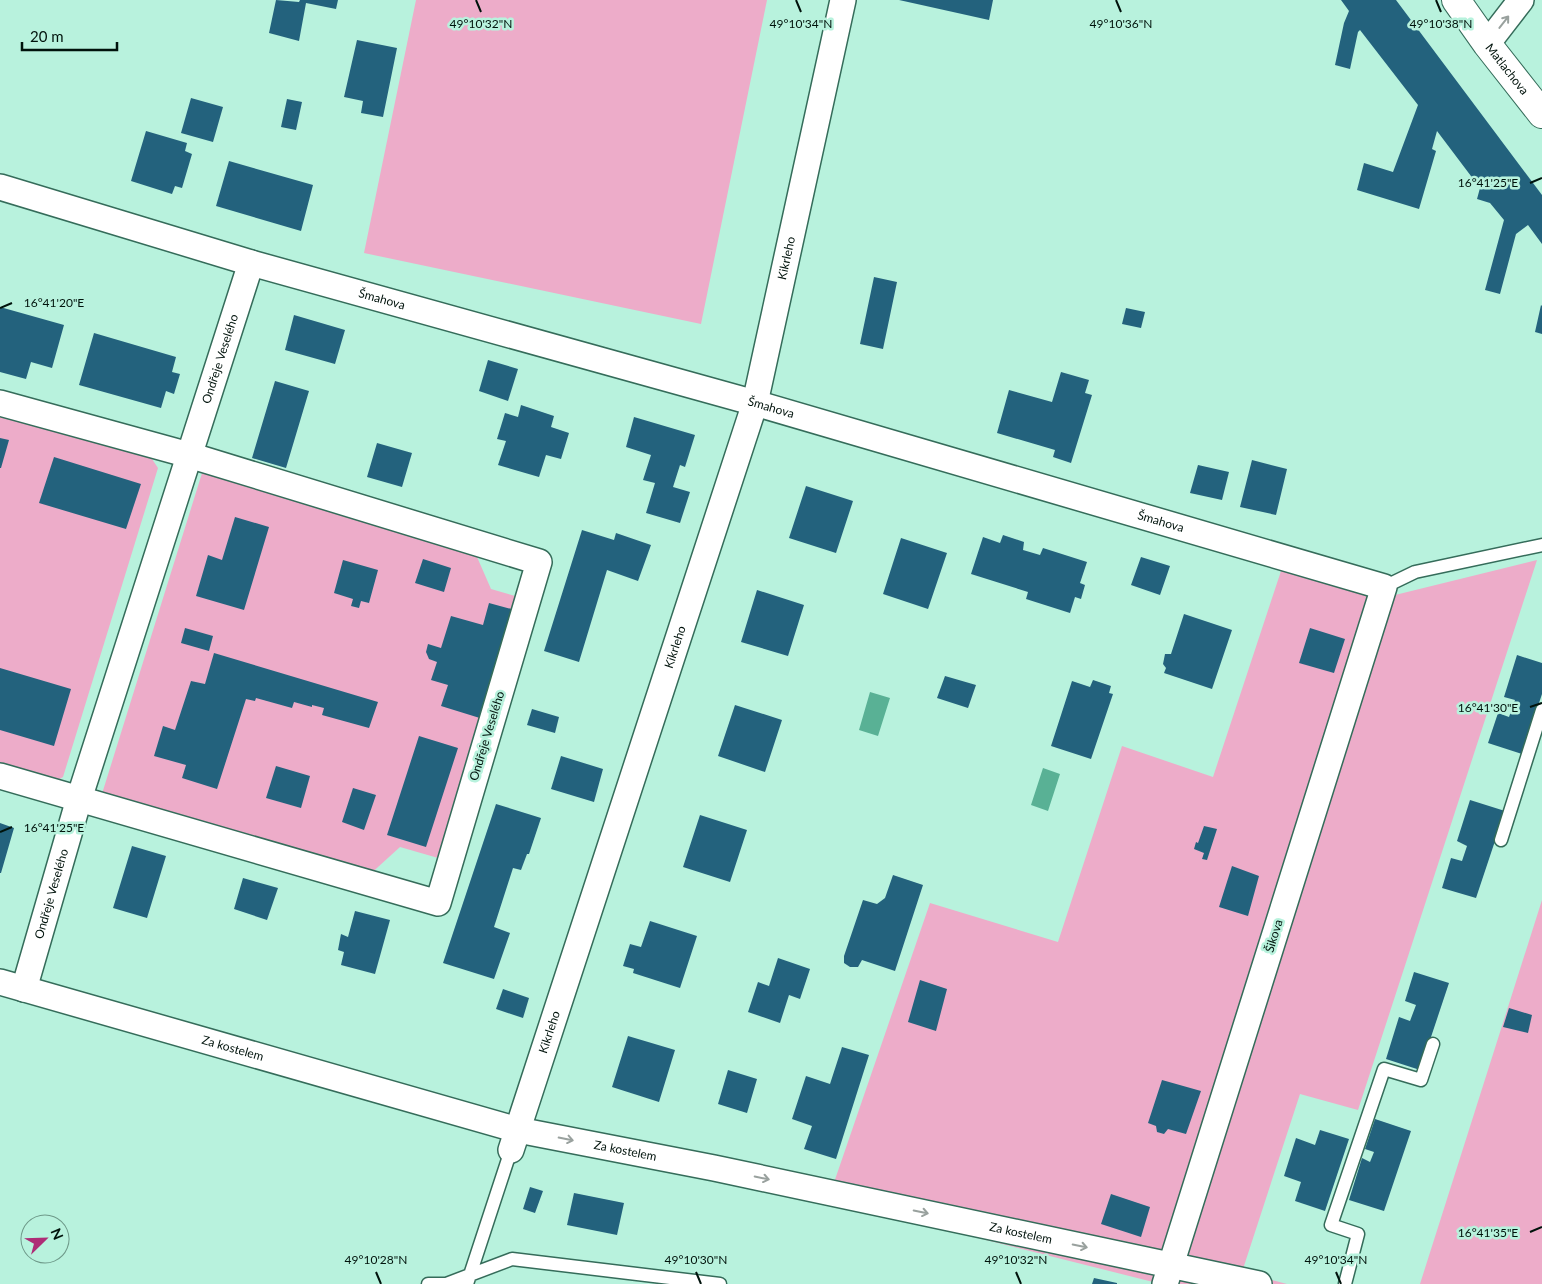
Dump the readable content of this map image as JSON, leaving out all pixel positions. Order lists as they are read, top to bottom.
{
  "streets": {
    "street": [
      "Matlachova",
      "Kikrleho",
      "Šmahova",
      "Ondřeje Veselého",
      "Šikova",
      "Za kostelem"
    ]
  },
  "crossings": [
    ["Kikrleho", "Šmahova"],
    ["Kikrleho", "Za kostelem"],
    ["Šmahova", "Ondřeje Veselého"],
    ["Šmahova", "Šikova"],
    ["Ondřeje Veselého", "Za kostelem"],
    ["Šikova", "Za kostelem"]
  ],
  "one_way": ["Za kostelem"],
  "scale_bar": "20 m",
  "north": "top right",
  "coordinates": [
    "49°10'32\"N",
    "49°10'34\"N",
    "49°10'36\"N",
    "49°10'38\"N",
    "16°41'25\"E",
    "16°41'20\"E",
    "16°41'30\"E",
    "16°41'35\"E",
    "49°10'28\"N",
    "49°10'30\"N"
  ]
}
